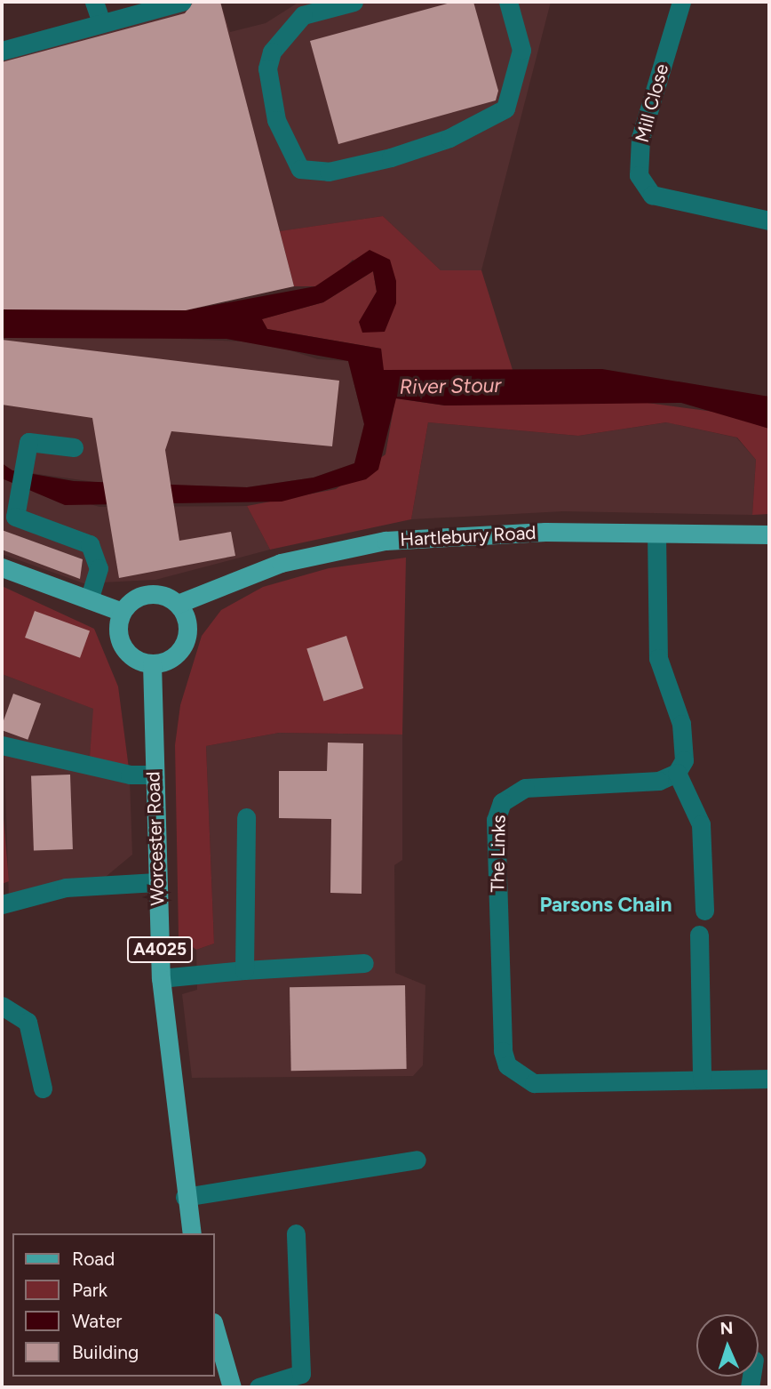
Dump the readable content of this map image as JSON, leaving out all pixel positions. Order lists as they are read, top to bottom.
{
  "streets": {
    "main road": ["Hartlebury Road", "Worcester Road", "A4025"],
    "street": ["Mill Close", "The Links"]
  },
  "crossings": [
    ["Hartlebury Road", "Worcester Road"]
  ],
  "districts": ["Parsons Chain"],
  "water": ["River Stour"],
  "legend": [
    "Road",
    "Park",
    "Water",
    "Building"
  ],
  "north": "top"
}
